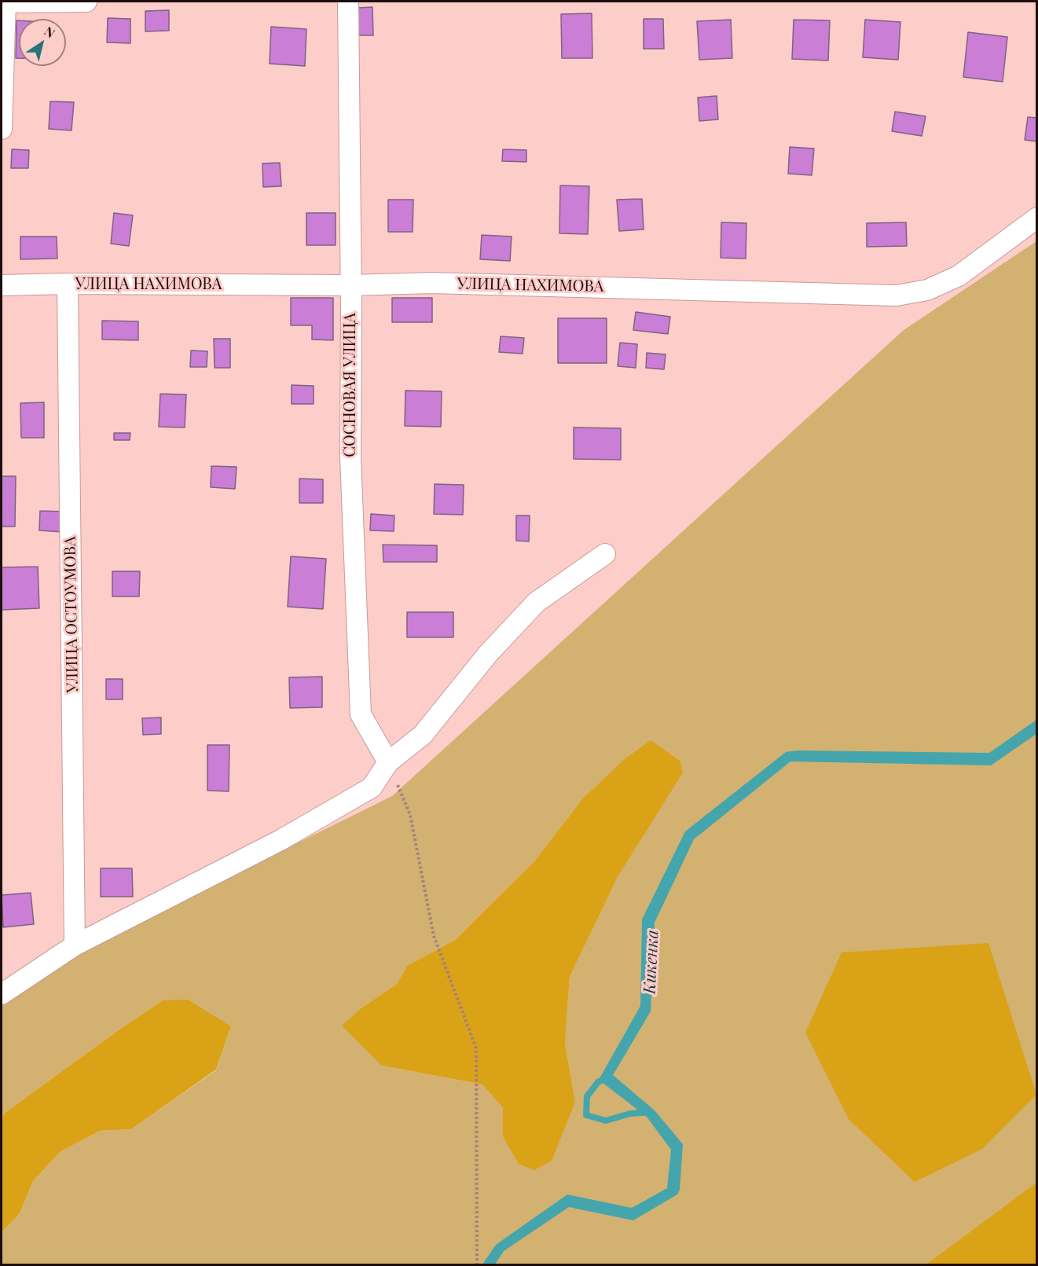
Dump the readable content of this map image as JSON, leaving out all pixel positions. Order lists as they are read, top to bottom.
{
  "streets": {
    "street": ["УЛИЦА НАХИМОВА", "СОСНОВАЯ УЛИЦА", "УЛИЦА ОСТОУМОВА"]
  },
  "crossings": [
    ["УЛИЦА НАХИМОВА", "СОСНОВАЯ УЛИЦА"],
    ["УЛИЦА НАХИМОВА", "УЛИЦА ОСТОУМОВА"]
  ],
  "water": ["Кикенка"],
  "north": "top right"
}
